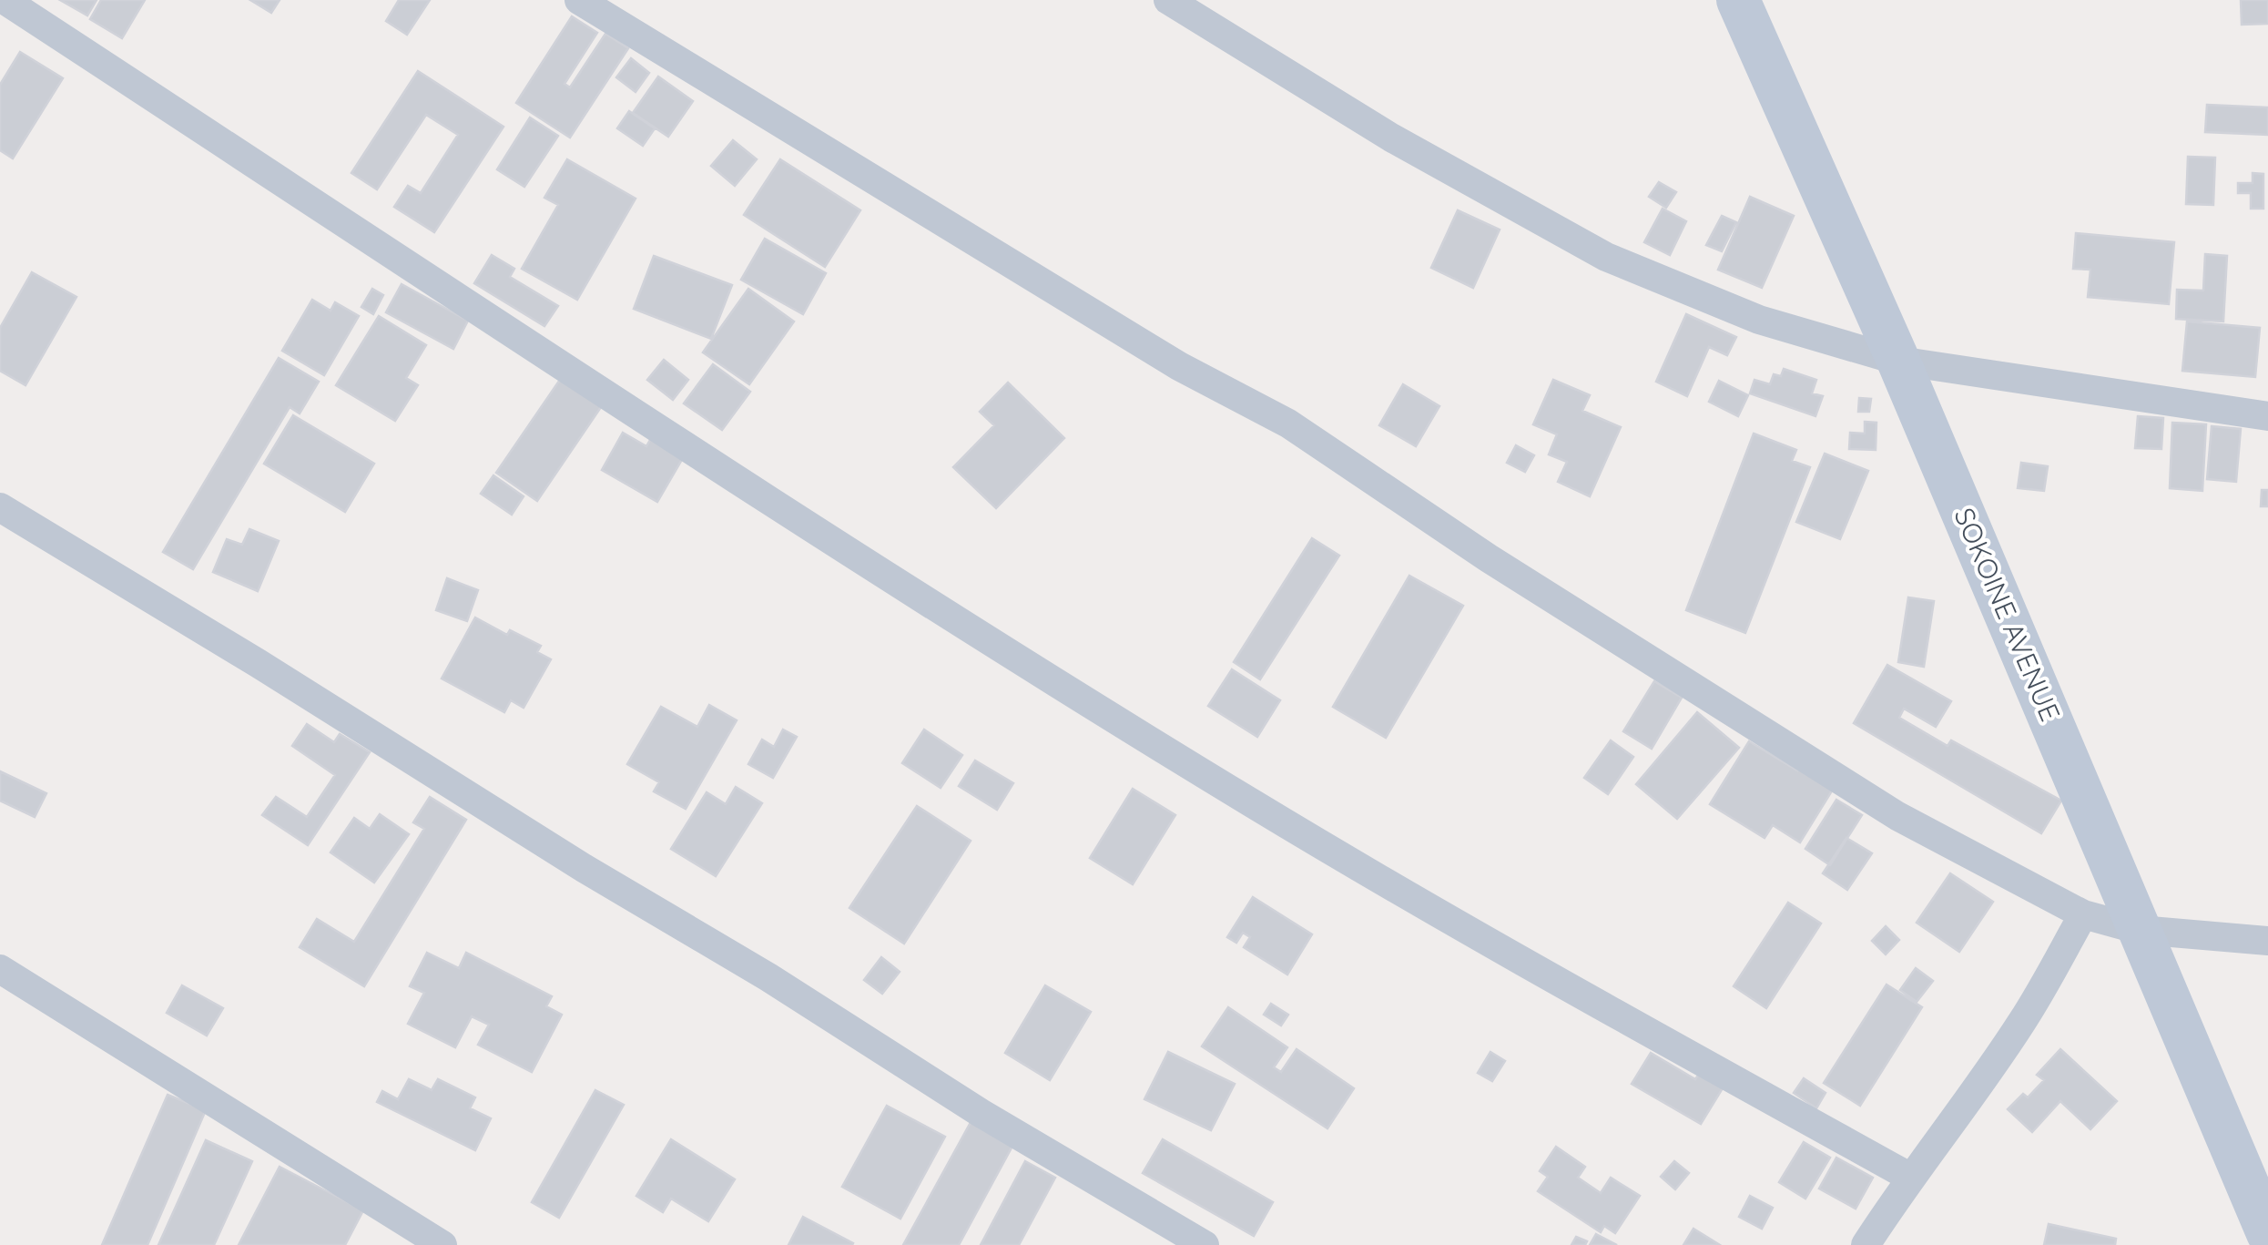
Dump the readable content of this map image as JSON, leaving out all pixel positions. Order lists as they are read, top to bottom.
{
  "streets": {
    "street": ["SOKOINE AVENUE"]
  }
}
